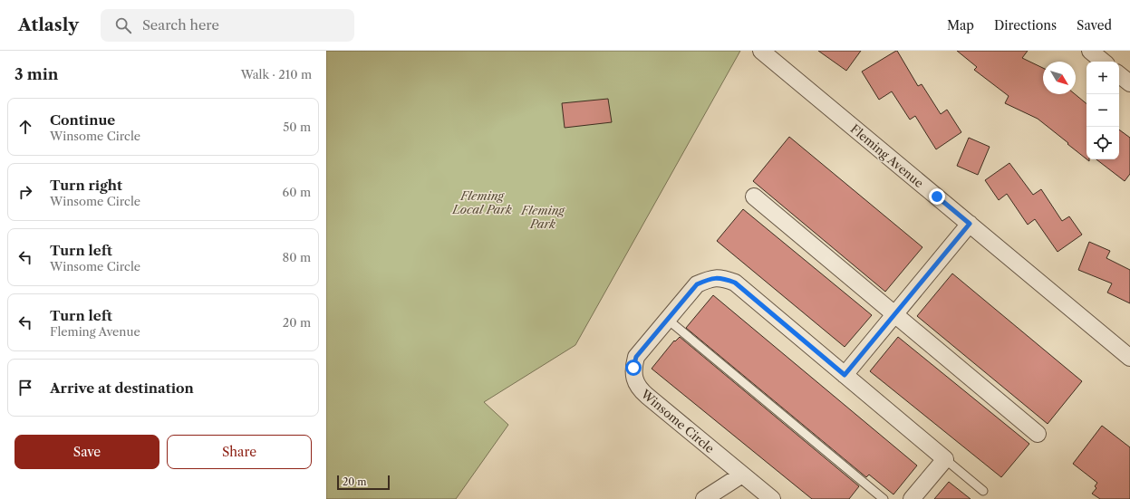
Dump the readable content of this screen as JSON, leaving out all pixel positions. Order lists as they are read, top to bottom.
{
  "streets": {
    "street": ["Fleming Avenue", "Winsome Circle"]
  },
  "parks": ["Fleming Local Park", "Fleming Park"],
  "scale_bar": "20 m",
  "north": "bottom right",
  "page": {
    "header": "Atlasly",
    "search": "Search here",
    "nav": ["Map", "Directions", "Saved"],
    "heading": ["3 min", "Walk · 210 m"],
    "map_buttons": ["+", "−"],
    "list": [
      ["Continue", "Winsome Circle", "50 m"],
      ["Turn right", "Winsome Circle", "60 m"],
      ["Turn left", "Winsome Circle", "80 m"],
      ["Turn left", "Fleming Avenue", "20 m"],
      "Arrive at destination"
    ],
    "buttons": ["Save", "Share"],
    "scale": "20 m"
  }
}
